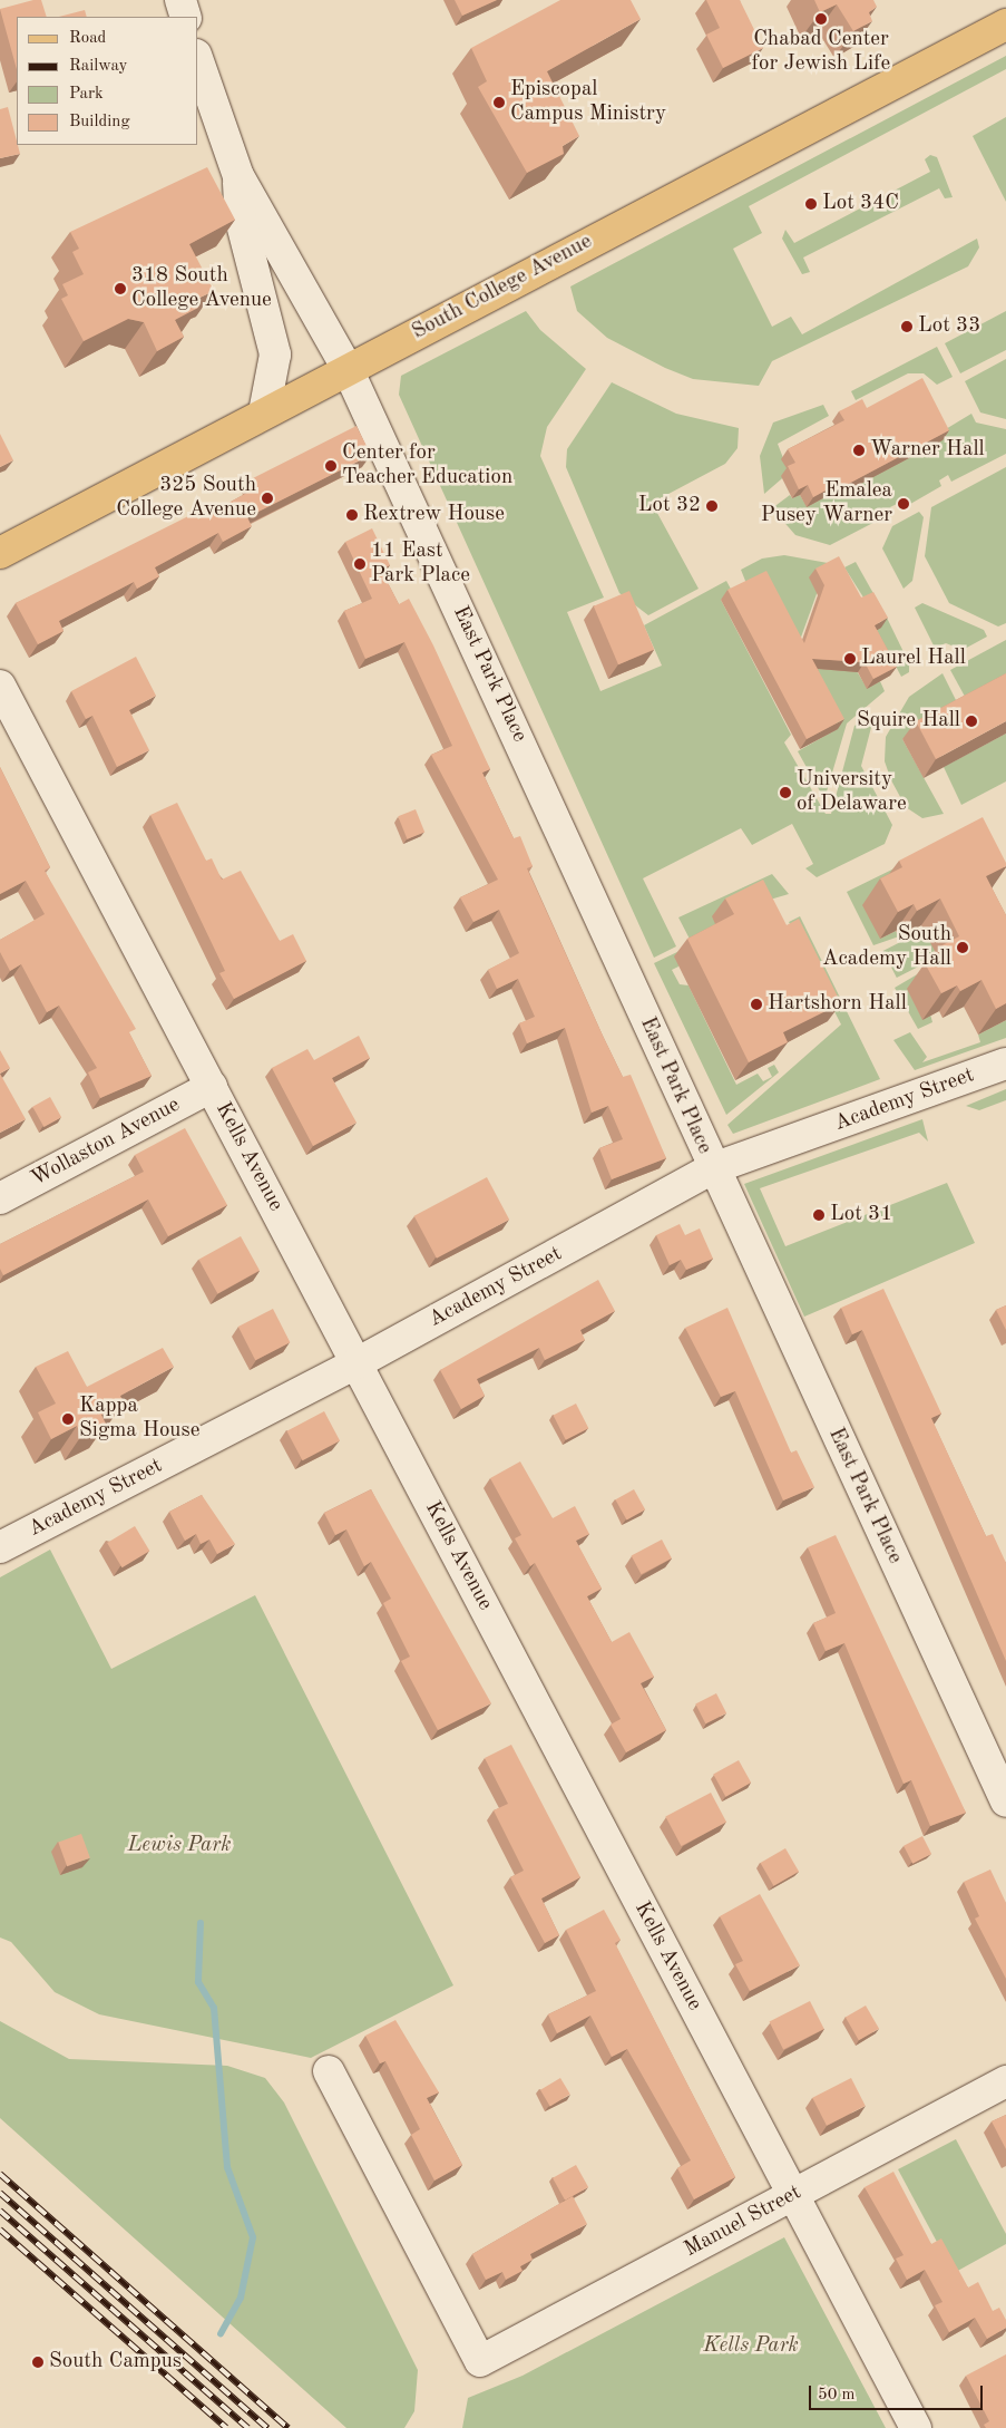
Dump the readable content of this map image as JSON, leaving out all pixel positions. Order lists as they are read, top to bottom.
{
  "streets": {
    "main road": ["South College Avenue"],
    "street": [
      "East Park Place",
      "Academy Street",
      "Wollaston Avenue",
      "Kells Avenue",
      "Manuel Street"
    ]
  },
  "crossings": [
    ["South College Avenue", "East Park Place"],
    ["East Park Place", "Academy Street"],
    ["Academy Street", "Kells Avenue"],
    ["Wollaston Avenue", "Kells Avenue"],
    ["Kells Avenue", "Manuel Street"]
  ],
  "parks": ["Lewis Park", "Kells Park"],
  "places": [
    "Chabad Center for Jewish Life",
    "Episcopal Campus Ministry",
    "Lot 34C",
    "318 South College Avenue",
    "Lot 33",
    "Warner Hall",
    "Center for Teacher Education",
    "325 South College Avenue",
    "Emalea Pusey Warner",
    "Lot 32",
    "Rextrew House",
    "11 East Park Place",
    "Laurel Hall",
    "Squire Hall",
    "University of Delaware",
    "South Academy Hall",
    "Hartshorn Hall",
    "Lot 31",
    "Kappa Sigma House",
    "South Campus"
  ],
  "legend": [
    "Road",
    "Railway",
    "Park",
    "Building"
  ],
  "scale_bar": "50 m"
}
